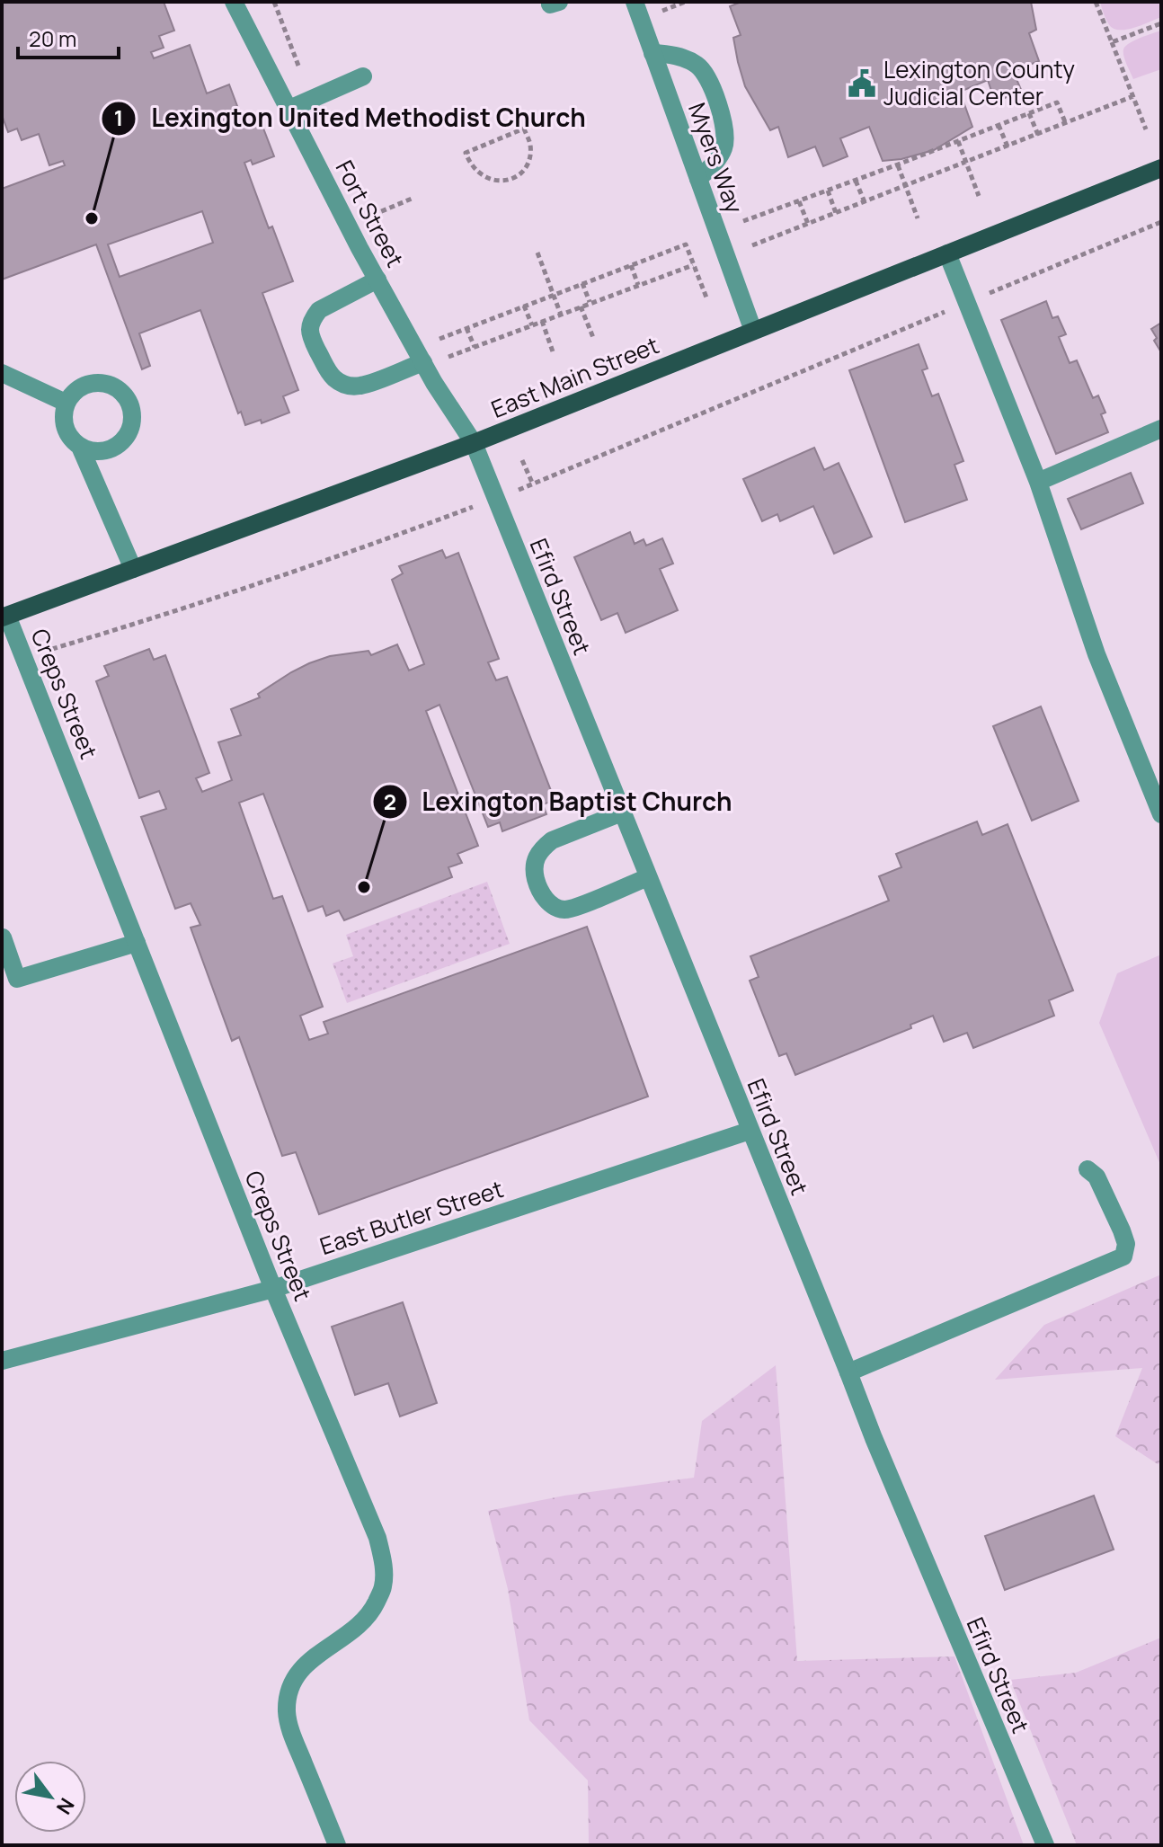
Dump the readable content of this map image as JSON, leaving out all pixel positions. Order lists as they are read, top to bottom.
{
  "streets": {
    "main road": ["East Main Street"],
    "street": [
      "Myers Way",
      "Fort Street",
      "Efird Street",
      "Creps Street",
      "East Butler Street"
    ]
  },
  "crossings": [
    ["Myers Way", "East Main Street"],
    ["Fort Street", "East Main Street"],
    ["Fort Street", "Efird Street"],
    ["East Main Street", "Efird Street"],
    ["East Main Street", "Creps Street"],
    ["Efird Street", "East Butler Street"],
    ["Creps Street", "East Butler Street"]
  ],
  "places": {
    "public building": ["Lexington County Judicial Center"],
    "other": ["Lexington United Methodist Church", "Lexington Baptist Church"]
  },
  "scale_bar": "20 m",
  "north": "bottom right"
}
